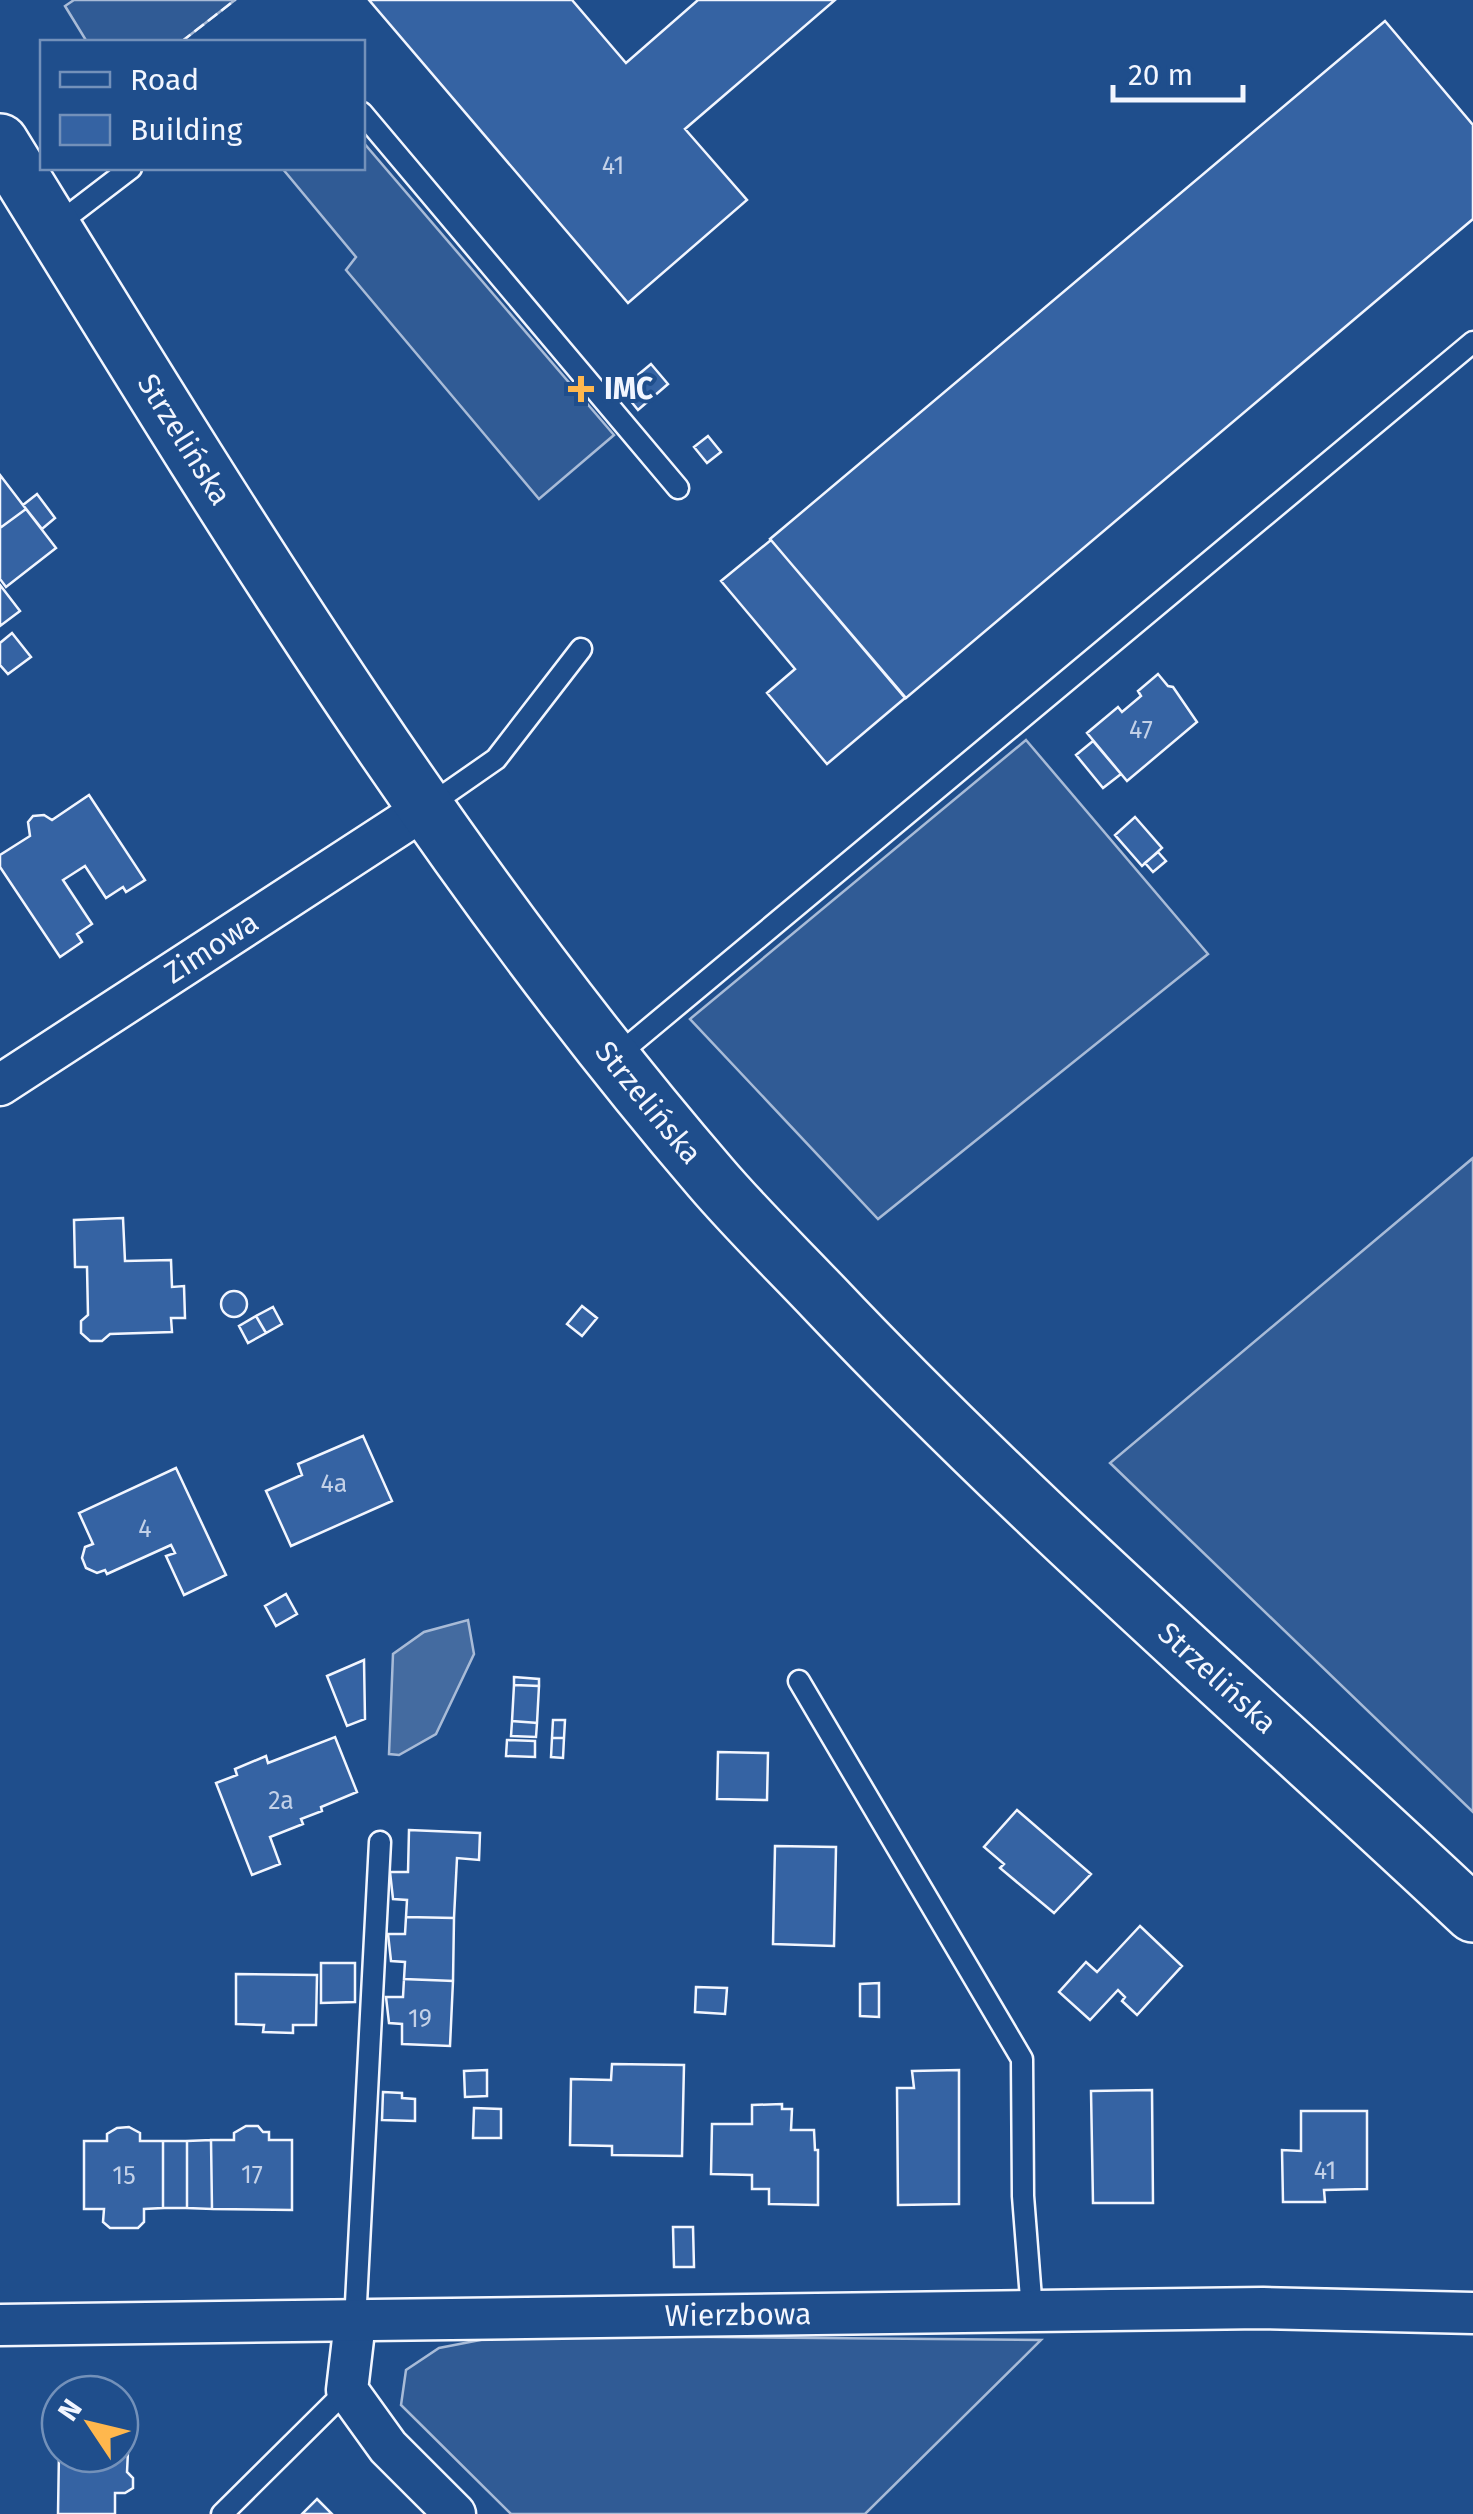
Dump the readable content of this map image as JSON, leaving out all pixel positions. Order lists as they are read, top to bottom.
{
  "streets": {
    "main road": ["Strzelińska"],
    "street": ["Zimowa", "Wierzbowa"]
  },
  "crossings": [
    ["Strzelińska", "Zimowa"]
  ],
  "places": {
    "health": ["IMC"]
  },
  "house_numbers": [
    "41",
    "47",
    "4a",
    "4",
    "2a",
    "19",
    "41",
    "17",
    "15"
  ],
  "legend": ["Road", "Building"],
  "scale_bar": "20 m",
  "north": "top left"
}
